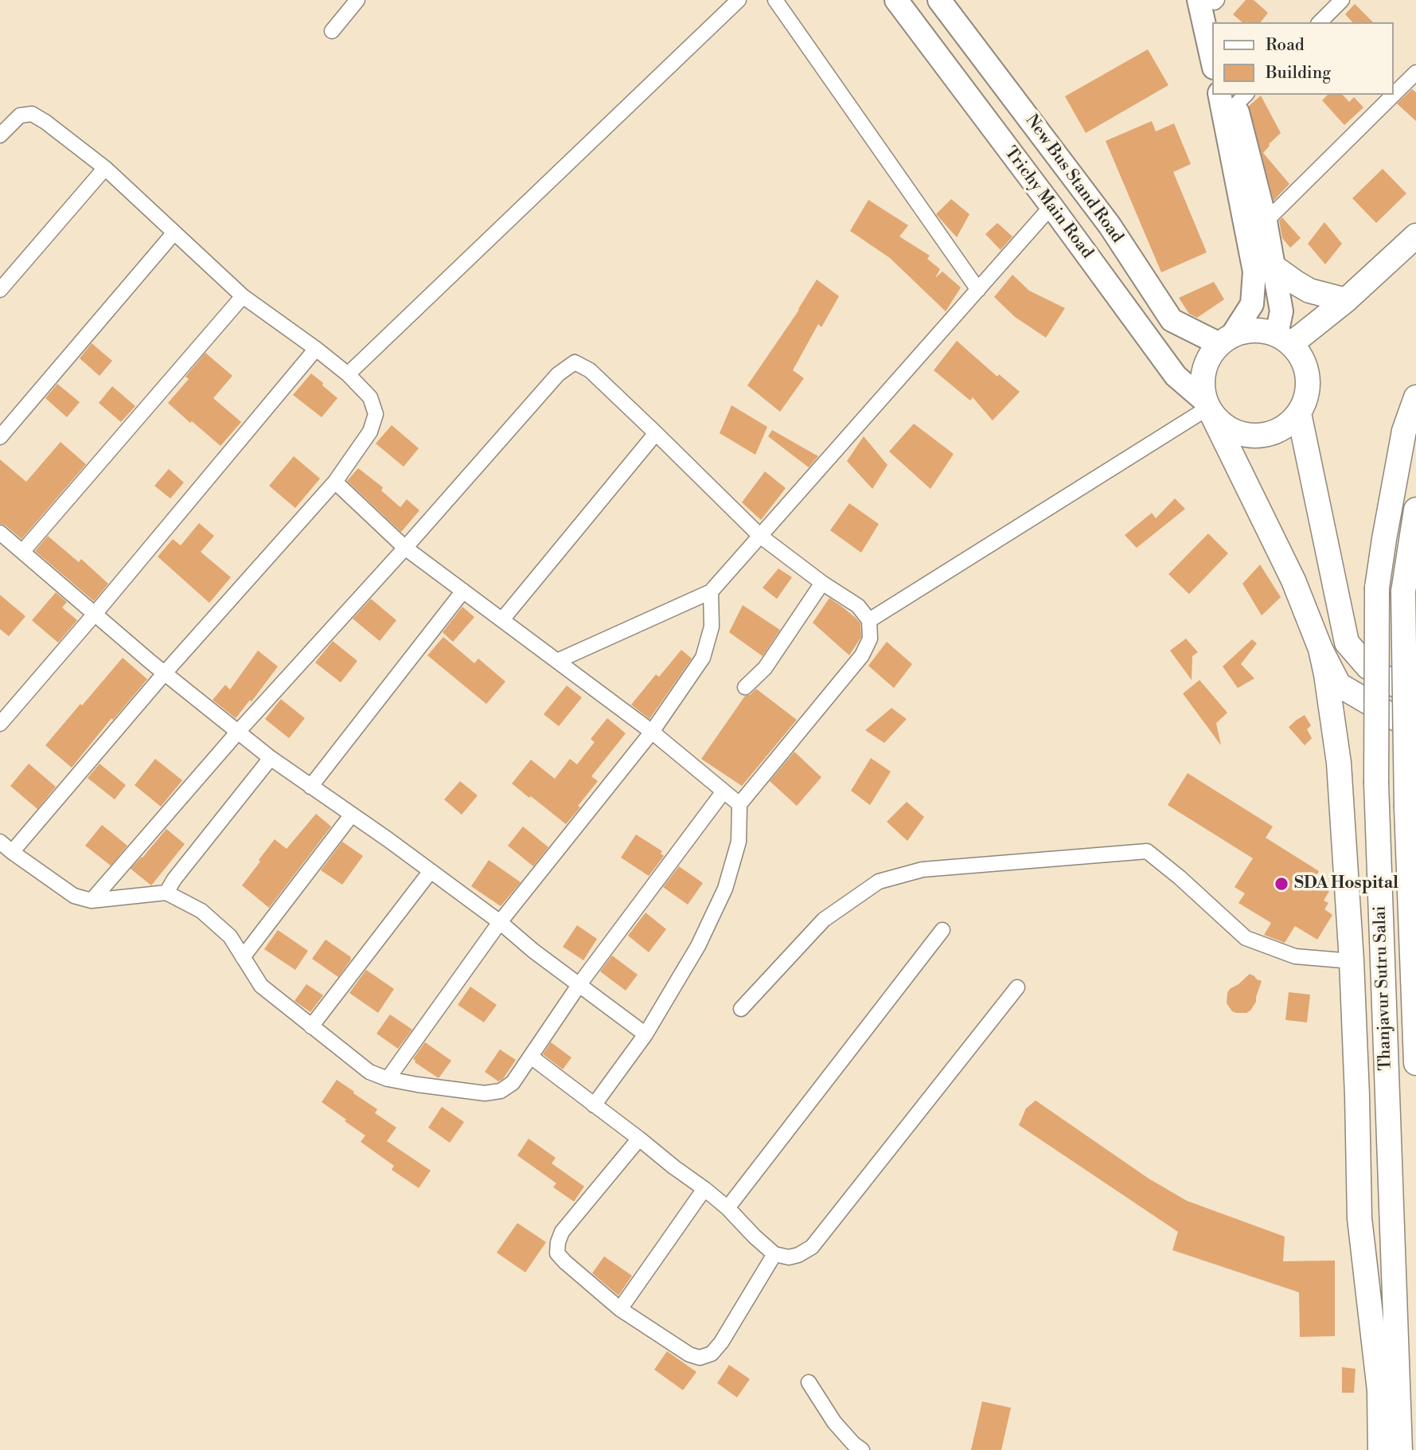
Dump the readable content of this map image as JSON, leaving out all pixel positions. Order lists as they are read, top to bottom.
{
  "streets": {
    "highway": ["Thanjavur Sutru Salai"],
    "main road": ["New Bus Stand Road", "Trichy Main Road"]
  },
  "crossings": [
    ["New Bus Stand Road", "Trichy Main Road"]
  ],
  "places": ["SDA Hospital"],
  "legend": ["Road", "Building"]
}
